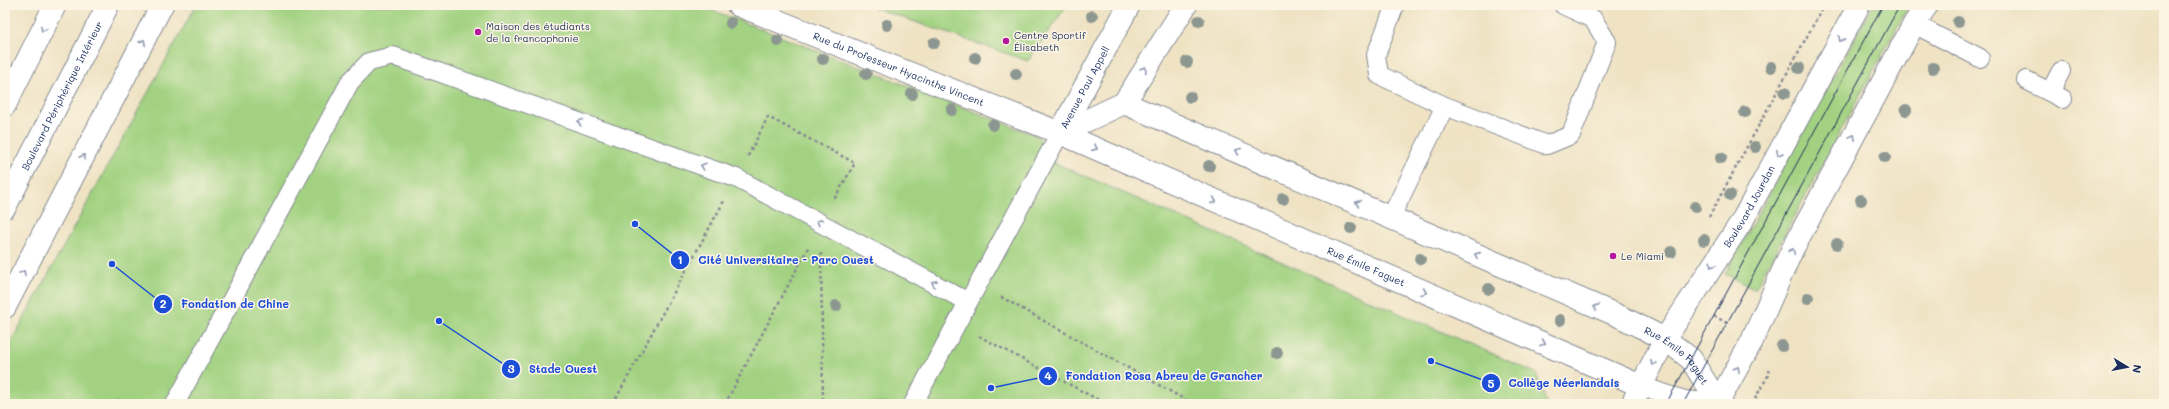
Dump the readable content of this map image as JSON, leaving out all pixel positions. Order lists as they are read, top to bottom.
{
  "streets": {
    "main road": [
      "Rue du Professeur Hyacinthe Vincent",
      "Avenue Paul Appell",
      "Boulevard Périphérique Intérieur",
      "Boulevard Jourdan",
      "Rue Émile Faguet"
    ]
  },
  "crossings": [
    ["Rue du Professeur Hyacinthe Vincent", "Avenue Paul Appell"],
    ["Rue du Professeur Hyacinthe Vincent", "Rue Émile Faguet"],
    ["Avenue Paul Appell", "Rue Émile Faguet"],
    ["Boulevard Jourdan", "Rue Émile Faguet"]
  ],
  "places": [
    "Maison des étudiants de la francophonie",
    "Centre Sportif Élisabeth",
    "Cité Universitaire - Parc Ouest",
    "Le Miami",
    "Fondation de Chine",
    "Stade Ouest",
    "Collège Néerlandais",
    "Fondation Rosa Abreu de Grancher"
  ],
  "north": "right"
}
